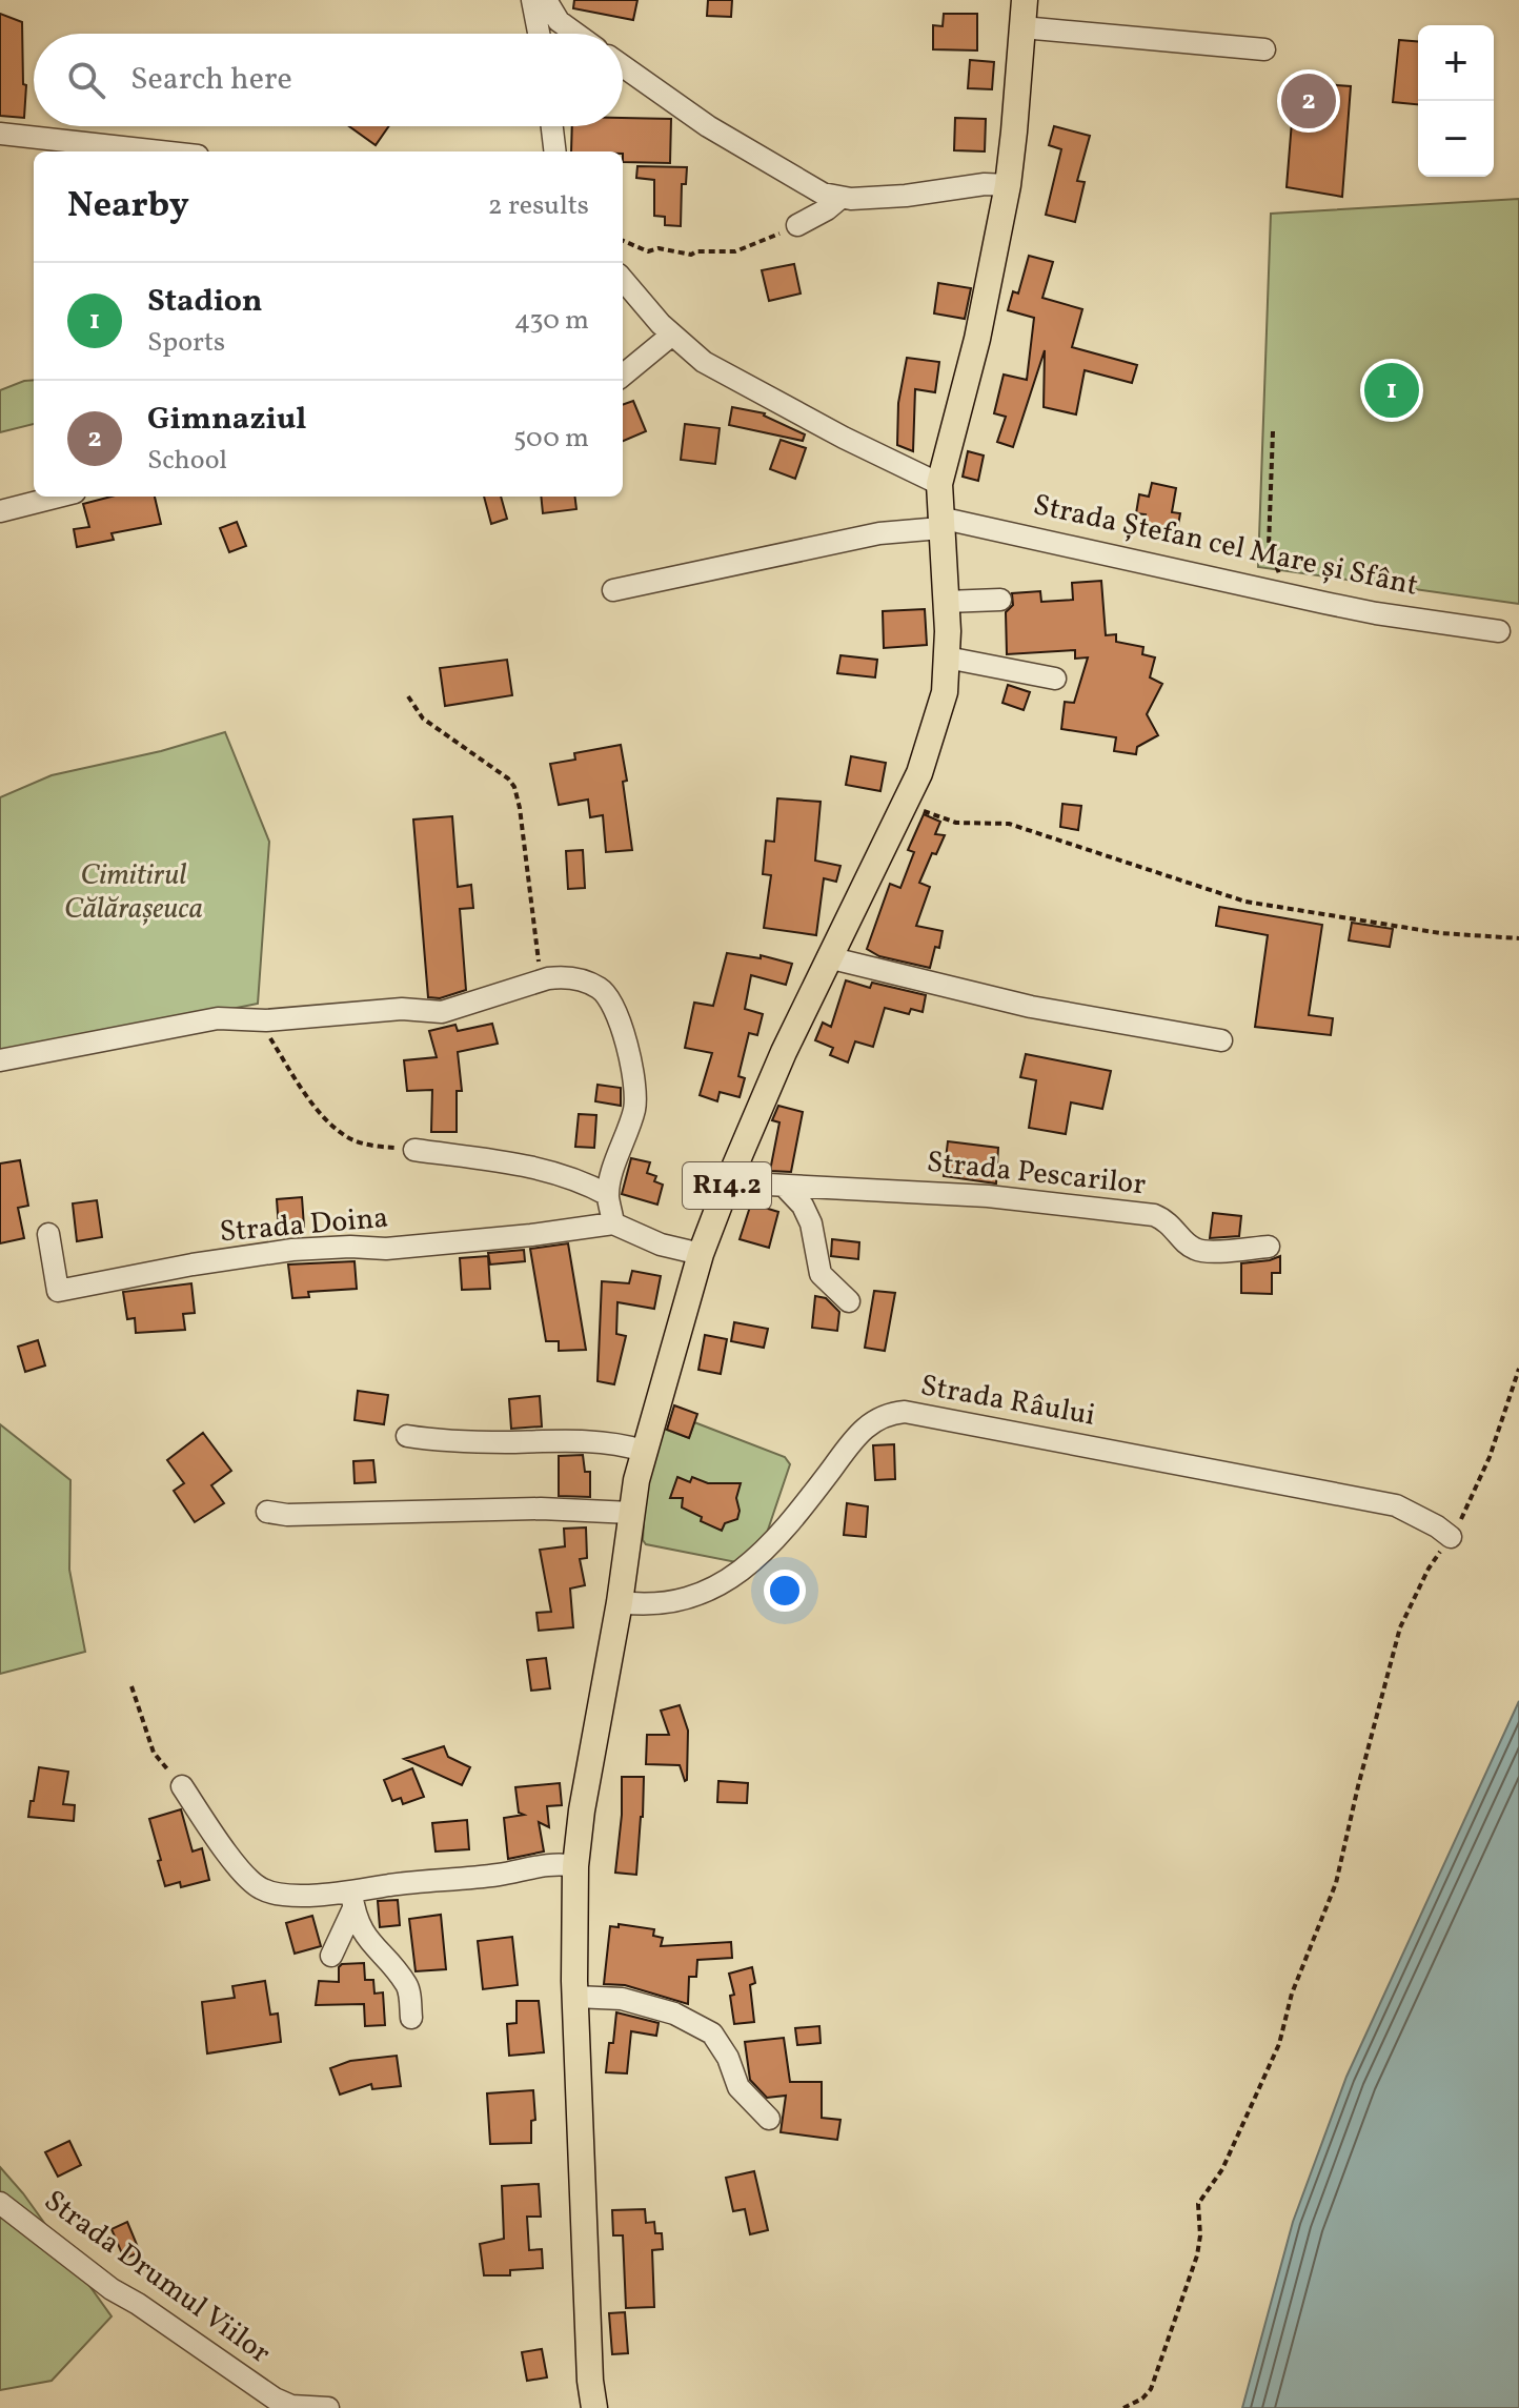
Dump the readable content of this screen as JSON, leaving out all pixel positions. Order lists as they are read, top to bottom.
{
  "streets": {
    "main road": ["R14.2"],
    "street": [
      "Strada Ștefan cel Mare și Sfânt",
      "Strada Pescarilor",
      "Strada Doina",
      "Strada Râului",
      "Strada Drumul Viilor"
    ]
  },
  "crossings": [
    ["Strada Ștefan cel Mare și Sfânt", "R14.2"],
    ["Strada Pescarilor", "R14.2"],
    ["R14.2", "Strada Râului"]
  ],
  "parks": ["Cimitirul Călărașeuca"],
  "page": {
    "map_buttons": ["+", "−"],
    "search": "Search here",
    "pins": ["2", "1"],
    "heading": ["Nearby", "2 results"],
    "list": [
      {
        "mark": "1",
        "name": "Stadion",
        "note": "Sports",
        "value": "430 m"
      },
      {
        "mark": "2",
        "name": "Gimnaziul",
        "note": "School",
        "value": "500 m"
      }
    ]
  }
}
